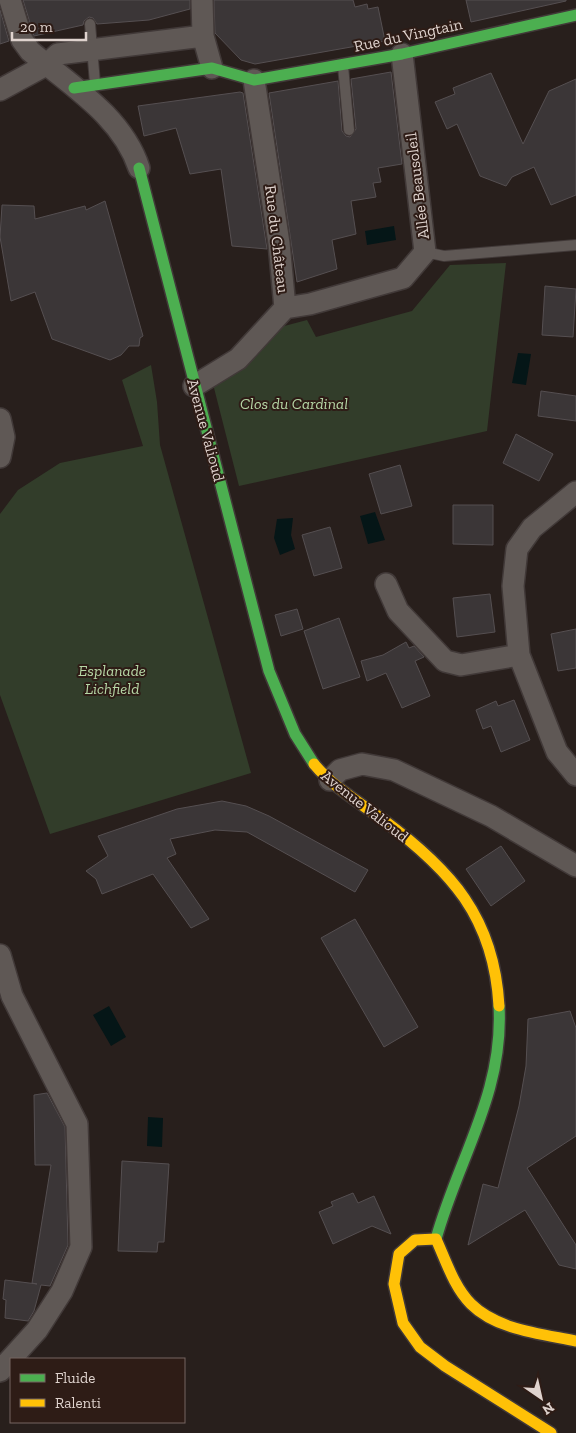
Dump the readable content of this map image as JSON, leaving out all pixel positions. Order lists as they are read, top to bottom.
{
  "streets": {
    "main road": ["Rue du Vingtain", "Avenue Valioud"],
    "street": ["Allée Beausoleil", "Rue du Château"]
  },
  "crossings": [
    ["Rue du Vingtain", "Allée Beausoleil"],
    ["Rue du Vingtain", "Rue du Château"],
    ["Allée Beausoleil", "Rue du Château"],
    ["Rue du Château", "Avenue Valioud"]
  ],
  "parks": ["Clos du Cardinal", "Esplanade Lichfield"],
  "legend": ["Fluide", "Ralenti"],
  "scale_bar": "20 m",
  "north": "bottom right"
}
